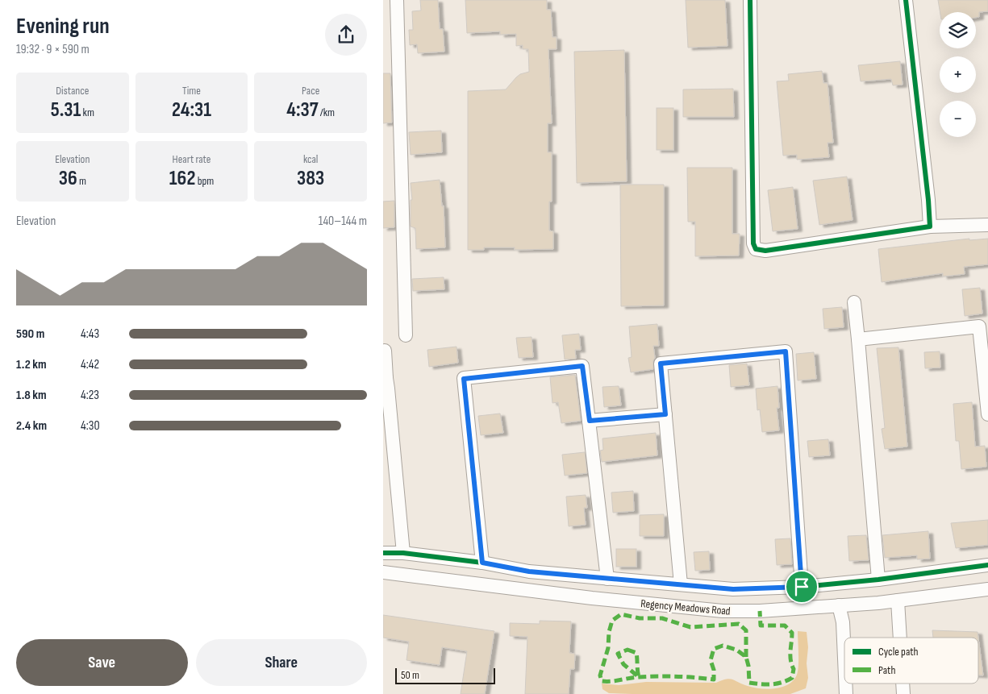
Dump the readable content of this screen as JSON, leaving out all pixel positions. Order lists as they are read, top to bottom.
{
  "streets": {
    "street": ["Regency Meadows Road"]
  },
  "legend": ["Cycle path", "Path"],
  "scale_bar": "50 m",
  "page": {
    "heading": ["Evening run", "19:32 · 9 × 590 m"],
    "map_buttons": ["+", "−"],
    "stats": [
      ["Distance", "5.31 km"],
      ["Time", "24:31"],
      ["Pace", "4:37 /km"],
      ["Elevation", "36 m"],
      ["Heart rate", "162 bpm"],
      ["kcal", "383"]
    ],
    "chart": ["Elevation", "140–144 m"],
    "list": [
      {
        "name": "590 m",
        "note": "4:43"
      },
      {
        "name": "1.2 km",
        "note": "4:42"
      },
      {
        "name": "1.8 km",
        "note": "4:23"
      },
      {
        "name": "2.4 km",
        "note": "4:30"
      }
    ],
    "buttons": ["Save", "Share"],
    "scale": "50 m"
  }
}
